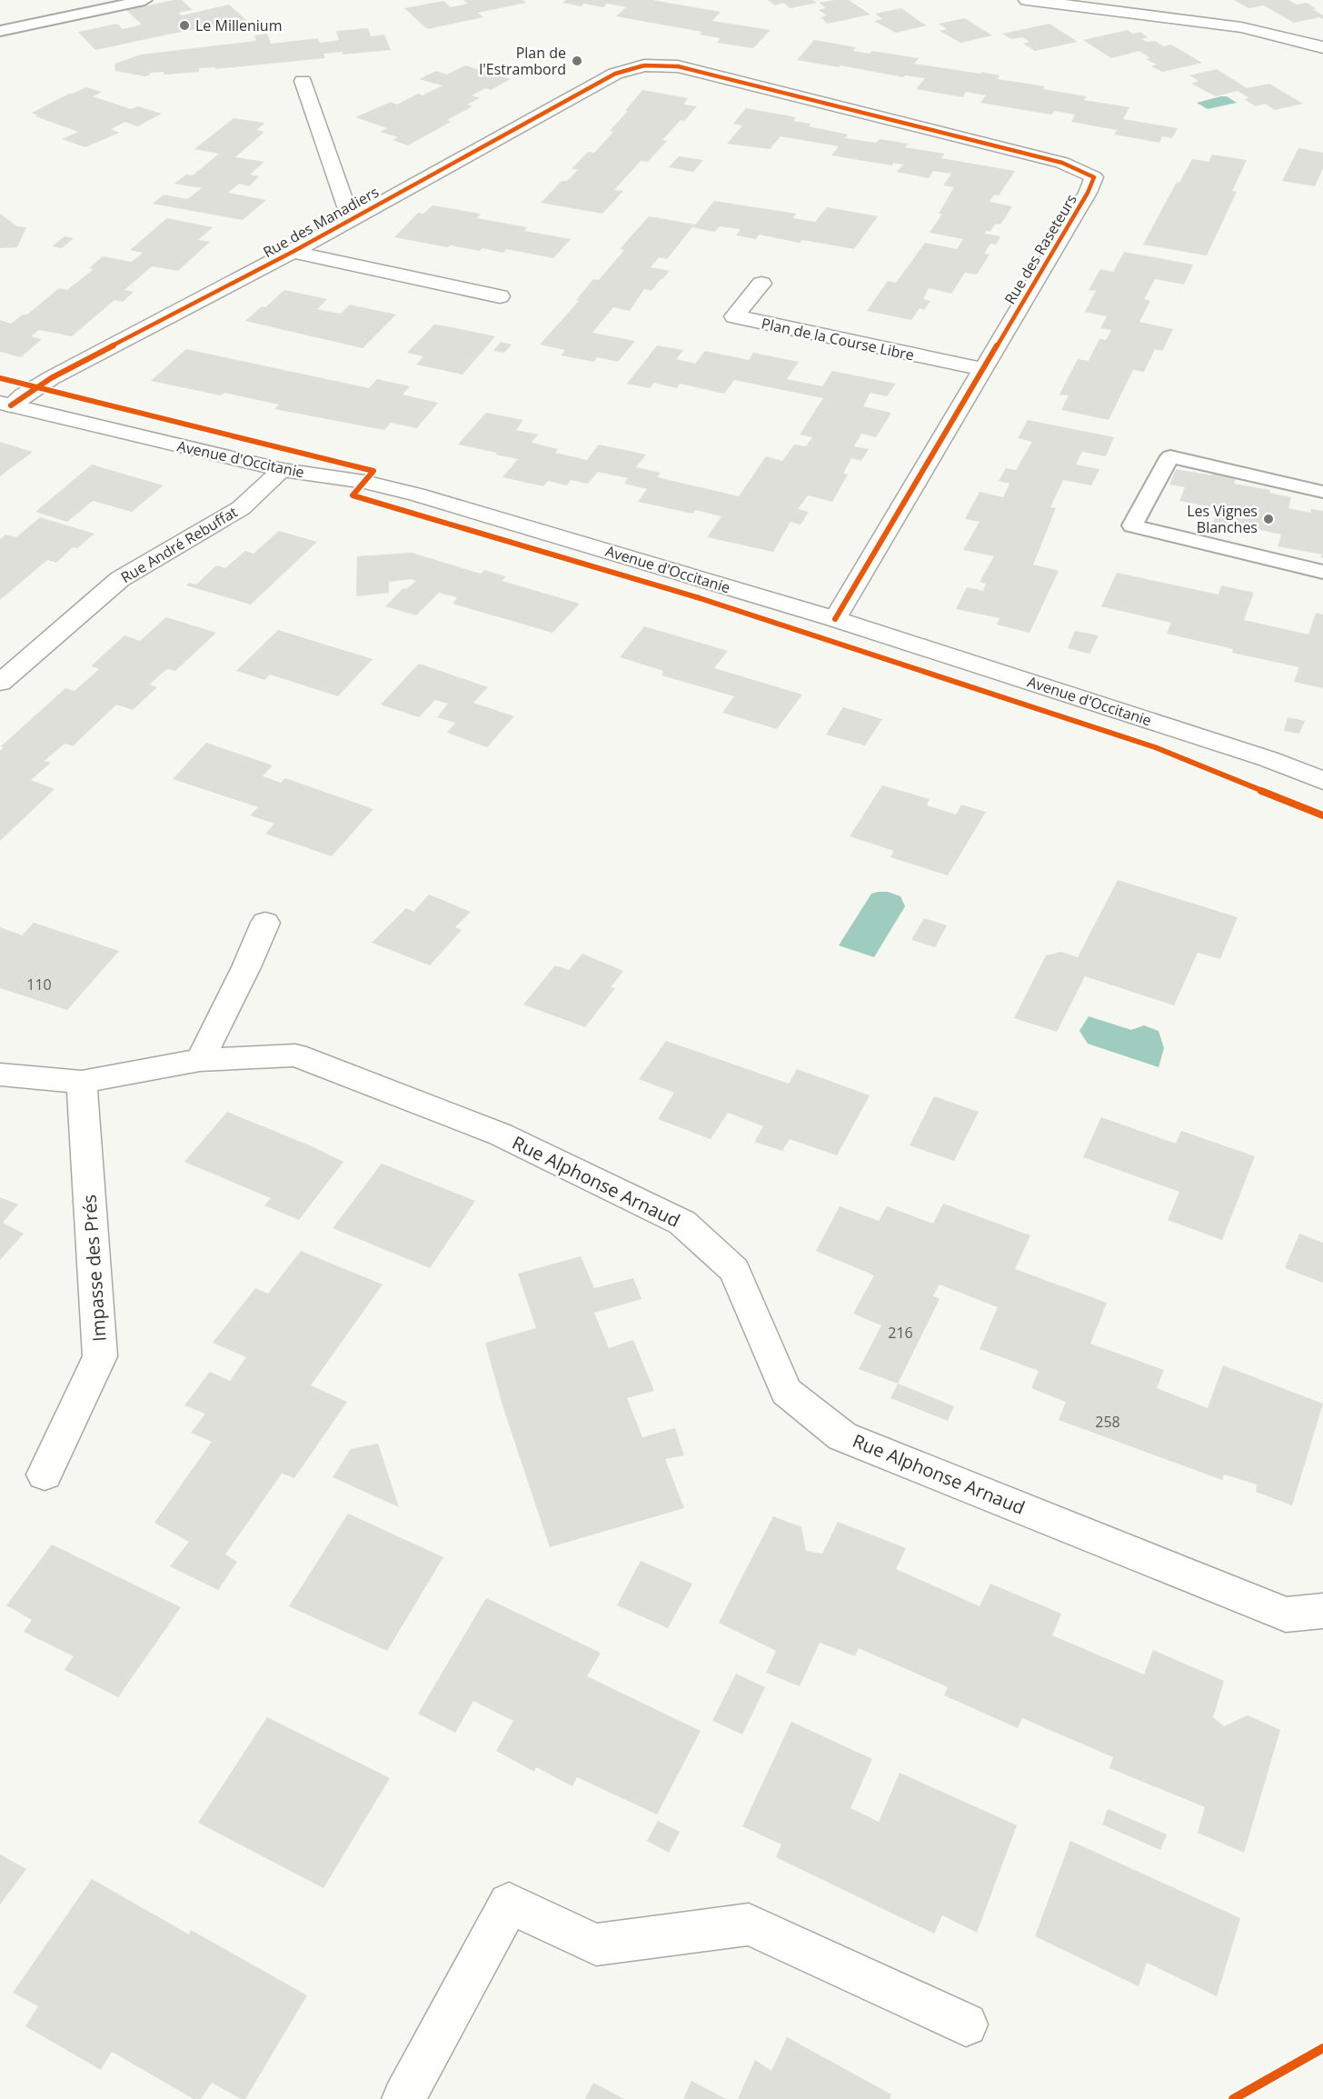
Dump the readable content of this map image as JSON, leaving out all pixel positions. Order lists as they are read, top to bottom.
{
  "streets": {
    "street": [
      "Rue des Manadiers",
      "Rue des Raseteurs",
      "Plan de la Course Libre",
      "Avenue d'Occitanie",
      "Rue André Rebuffat",
      "Rue Alphonse Arnaud",
      "Impasse des Prés"
    ]
  },
  "crossings": [
    ["Rue des Manadiers", "Rue des Raseteurs"],
    ["Rue des Manadiers", "Avenue d'Occitanie"],
    ["Rue des Raseteurs", "Plan de la Course Libre"],
    ["Rue des Raseteurs", "Avenue d'Occitanie"],
    ["Avenue d'Occitanie", "Rue André Rebuffat"],
    ["Rue Alphonse Arnaud", "Impasse des Prés"]
  ],
  "places": ["Le Millenium", "Plan de l'Estrambord", "Les Vignes Blanches"],
  "house_numbers": ["110", "216", "258"]
}
